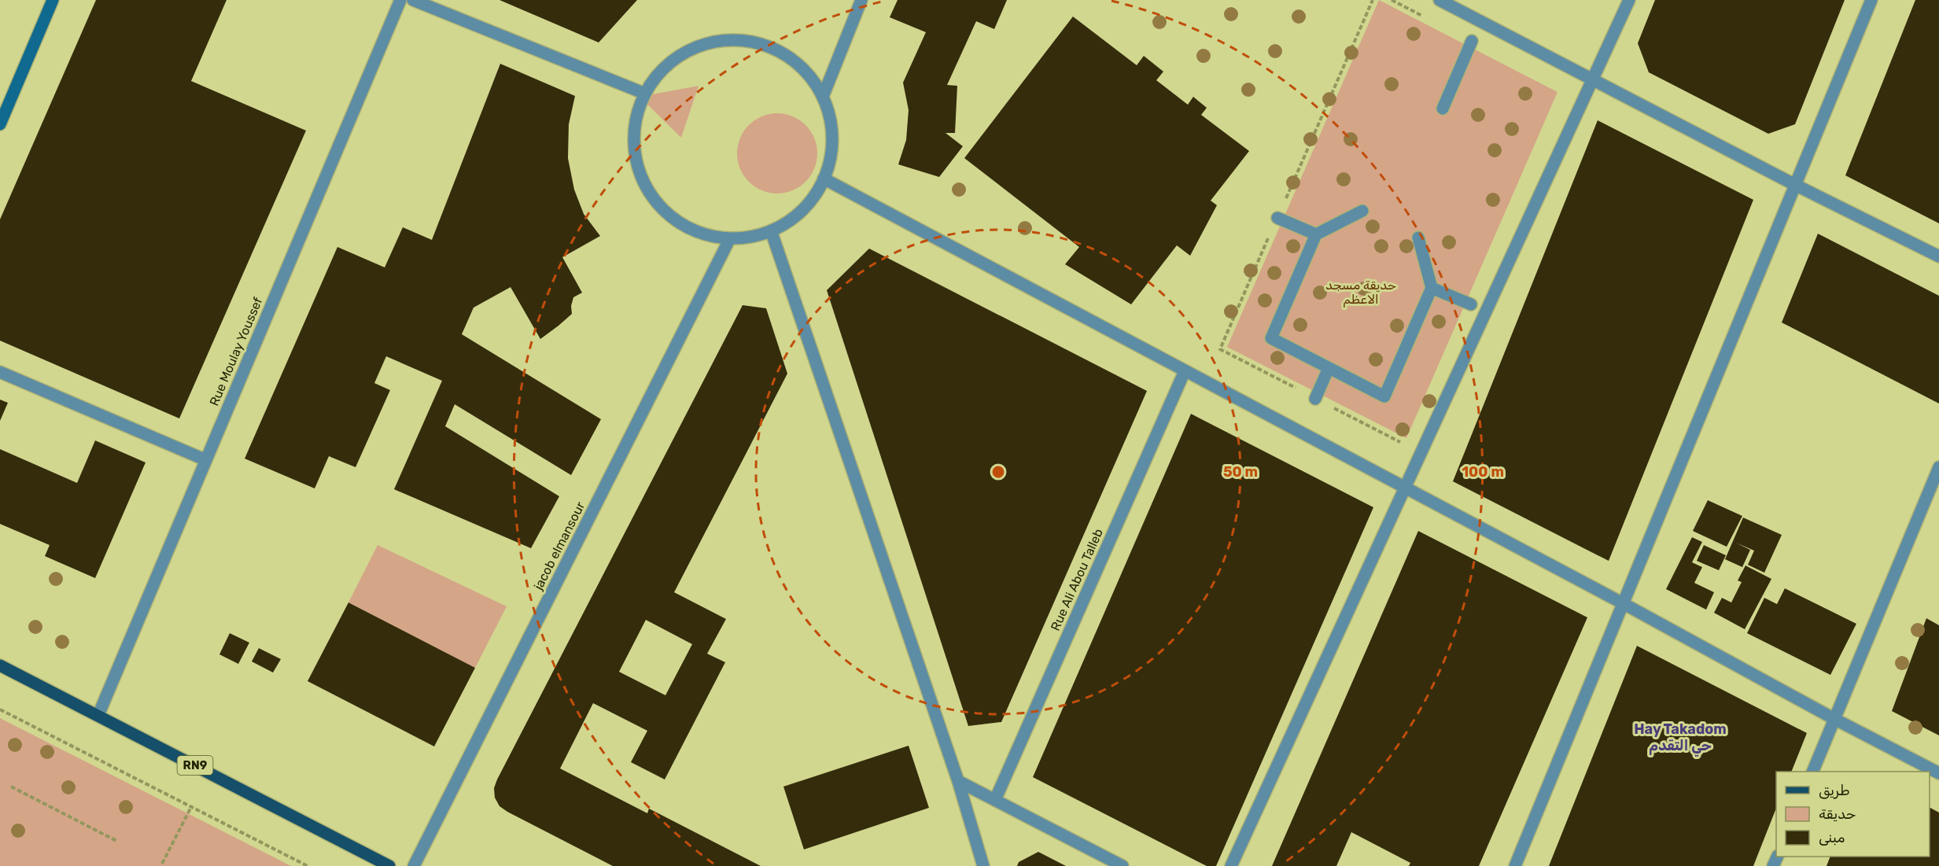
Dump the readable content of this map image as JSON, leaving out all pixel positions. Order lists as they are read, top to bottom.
{
  "streets": {
    "main road": ["RN9"],
    "street": ["Rue Moulay Youssef", "jacob elmansour", "Rue Ali Abou Talleb"]
  },
  "crossings": [
    ["Rue Moulay Youssef", "RN9"]
  ],
  "districts": ["Hay Takadom حي التقدم"],
  "parks": ["حديقة مسجد الاعظم"],
  "legend": ["طريق", "حديقة", "مبنى"],
  "rings": ["50 m", "100 m"]
}
